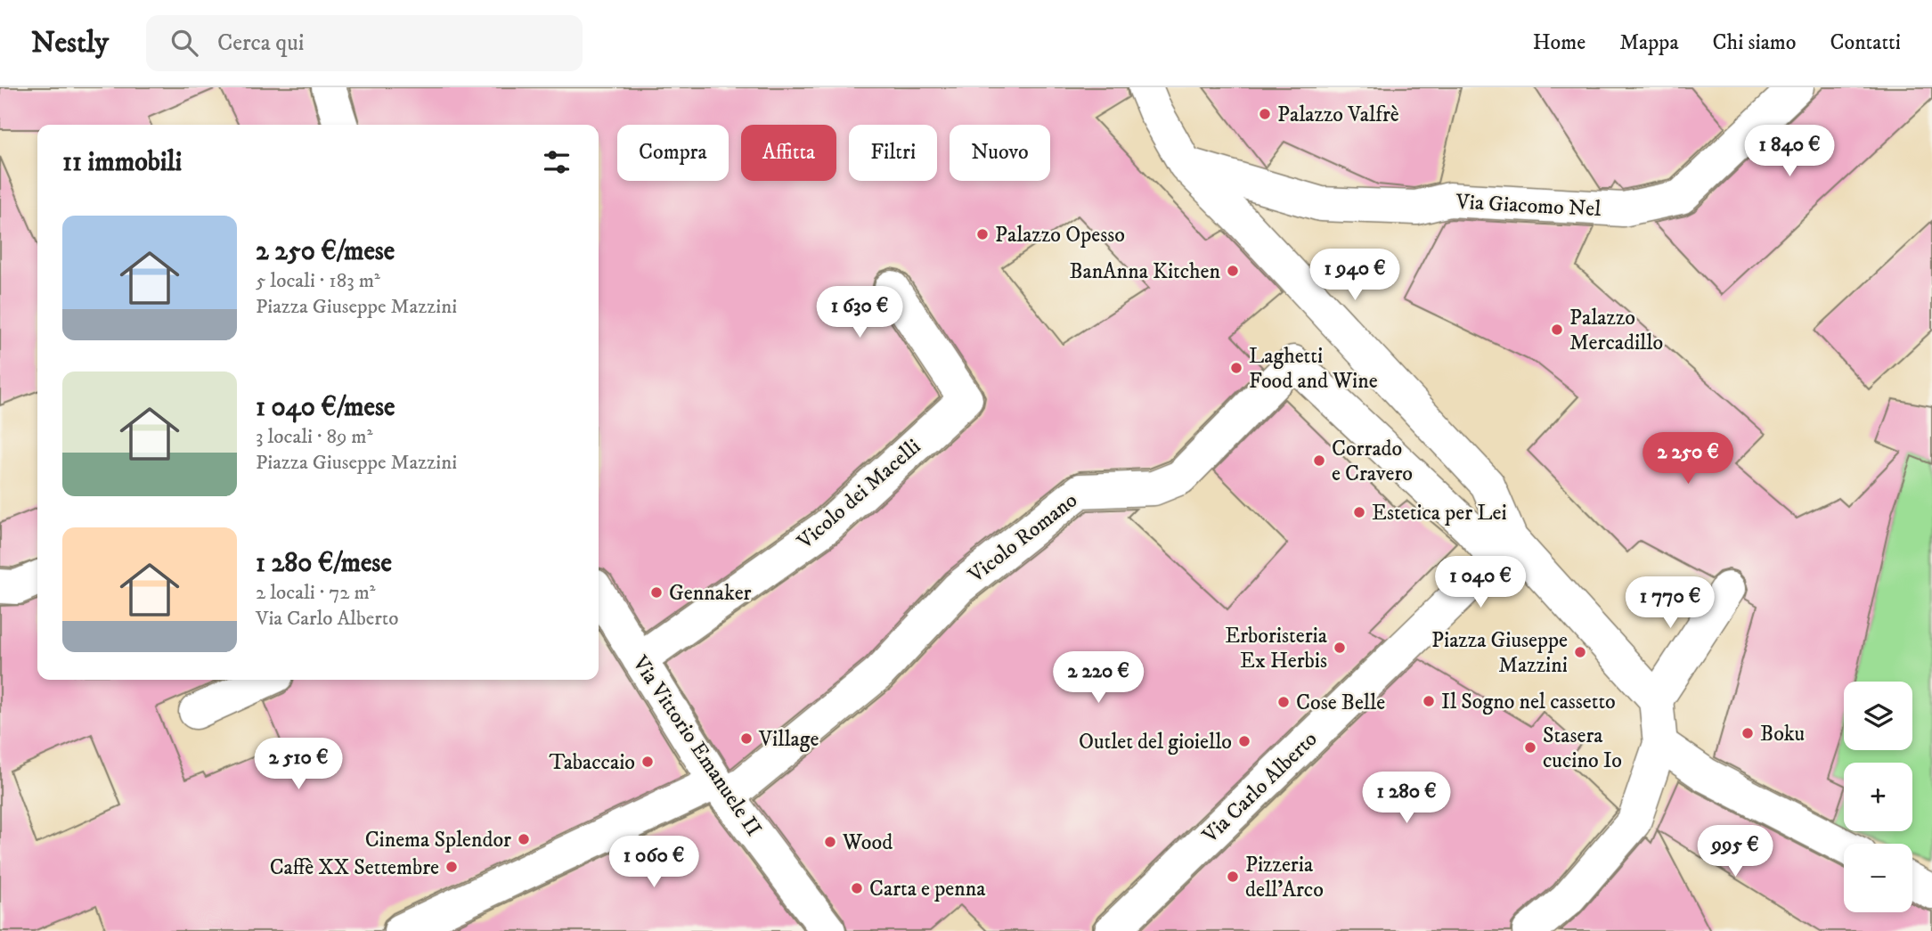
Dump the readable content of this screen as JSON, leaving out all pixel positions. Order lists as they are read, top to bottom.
{
  "streets": {
    "street": [
      "Via Giacomo Nel",
      "Vicolo dei Macelli",
      "Vicolo Romano",
      "Via Vittorio Emanuele II",
      "Via Carlo Alberto"
    ]
  },
  "crossings": [
    ["Vicolo dei Macelli", "Via Vittorio Emanuele II"],
    ["Vicolo Romano", "Via Vittorio Emanuele II"],
    ["Vicolo Romano", "Via Carlo Alberto"]
  ],
  "places": [
    "Palazzo Valfrè",
    "Palazzo Opesso",
    "BanAnna Kitchen",
    "Palazzo Mercadillo",
    "Laghetti Food and Wine",
    "Corrado e Cravero",
    "Estetica per Lei",
    "Gennaker",
    "Erboristeria Ex Herbis",
    "Piazza Giuseppe Mazzini",
    "Il Sogno nel cassetto",
    "Cose Belle",
    "Boku",
    "Village",
    "Outlet del gioiello",
    "Stasera cucino Io",
    "Tabaccaio",
    "Cinema Splendor",
    "Wood",
    "Caffè XX Settembre",
    "Pizzeria dell'Arco",
    "Carta e penna"
  ],
  "page": {
    "header": "Nestly",
    "search": "Cerca qui",
    "nav": [
      "Home",
      "Mappa",
      "Chi siamo",
      "Contatti"
    ],
    "price": [
      "1 840 €",
      "1 940 €",
      "1 630 €",
      "2 250 €",
      "1 040 €",
      "1 770 €",
      "2 220 €",
      "2 510 €",
      "1 280 €",
      "995 €",
      "1 060 €"
    ],
    "chip": [
      "Compra",
      "Affitta",
      "Filtri",
      "Nuovo"
    ],
    "heading": "11 immobili",
    "list": [
      {
        "name": "2 250 €/mese",
        "note": "5 locali · 183 m² · Piazza Giuseppe Mazzini"
      },
      {
        "name": "1 040 €/mese",
        "note": "3 locali · 89 m² · Piazza Giuseppe Mazzini"
      },
      {
        "name": "1 280 €/mese",
        "note": "2 locali · 72 m² · Via Carlo Alberto"
      }
    ],
    "map_buttons": ["+", "−"]
  }
}
